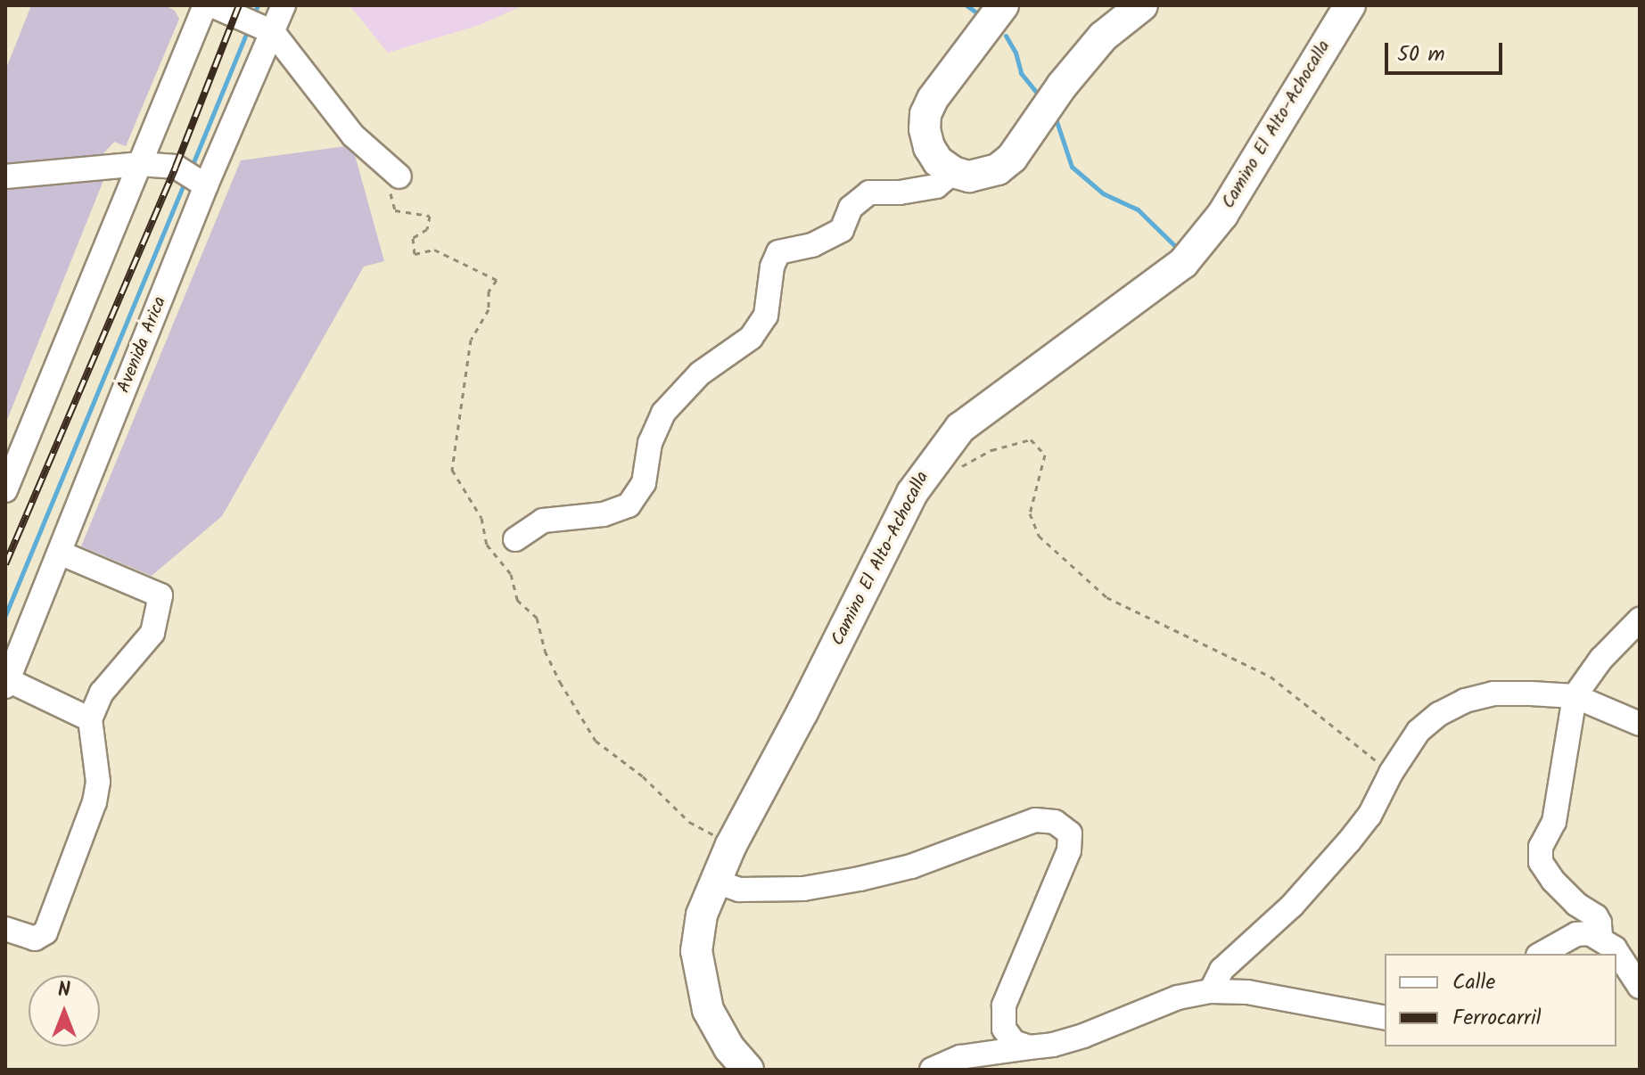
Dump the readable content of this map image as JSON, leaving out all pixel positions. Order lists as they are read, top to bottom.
{
  "streets": {
    "main road": ["Camino El Alto-Achocalla"],
    "street": ["Avenida Arica"]
  },
  "legend": ["Calle", "Ferrocarril"],
  "scale_bar": "50 m",
  "north": "top"
}
